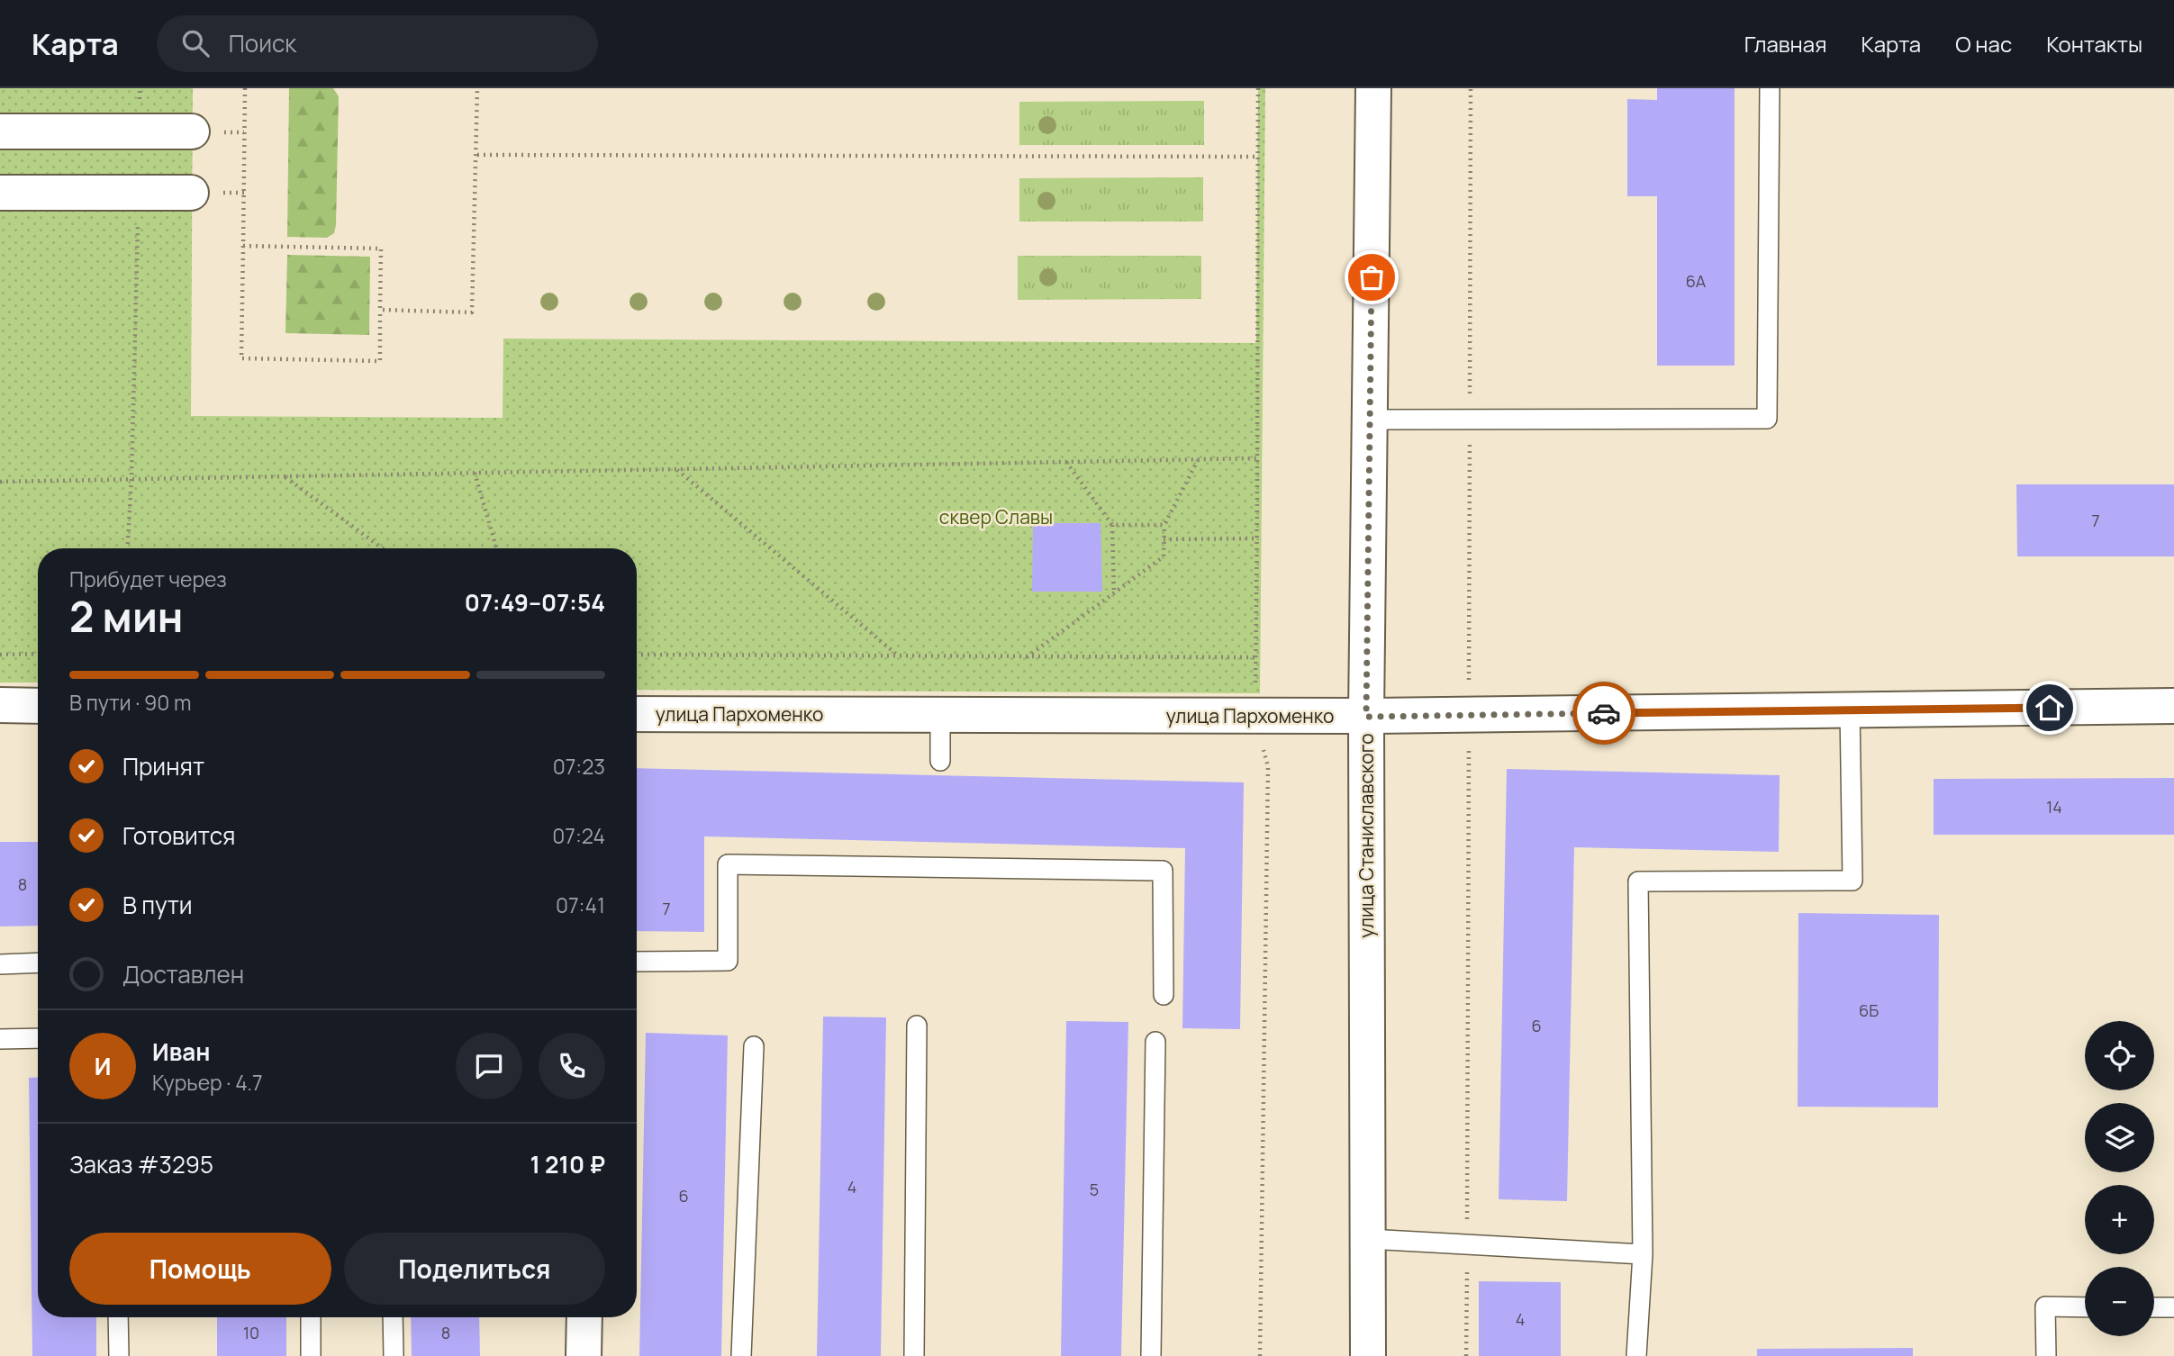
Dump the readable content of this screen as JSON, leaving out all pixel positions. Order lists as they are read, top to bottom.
{
  "streets": {
    "street": ["улица Пархоменко", "улица Станиславского"]
  },
  "crossings": [
    ["улица Пархоменко", "улица Станиславского"]
  ],
  "parks": ["сквер Славы"],
  "house_numbers": [
    "6А",
    "7",
    "14",
    "8",
    "7",
    "6Б",
    "6",
    "4",
    "5",
    "6",
    "4",
    "10",
    "8"
  ],
  "page": {
    "header": "Карта",
    "search": "Поиск",
    "nav": [
      "Главная",
      "Карта",
      "О нас",
      "Контакты"
    ],
    "heading": ["2 мин", "Прибудет через", "07:49–07:54"],
    "panel": [
      "Иван",
      "Курьер · 4.7",
      "Заказ #3295",
      "1 210 ₽"
    ],
    "bar": "В пути · 90 m",
    "list": [
      ["Принят", "07:23"],
      ["Готовится", "07:24"],
      ["В пути", "07:41"],
      "Доставлен"
    ],
    "map_buttons": ["+", "−"],
    "round": "И",
    "buttons": ["Помощь", "Поделиться"]
  }
}
